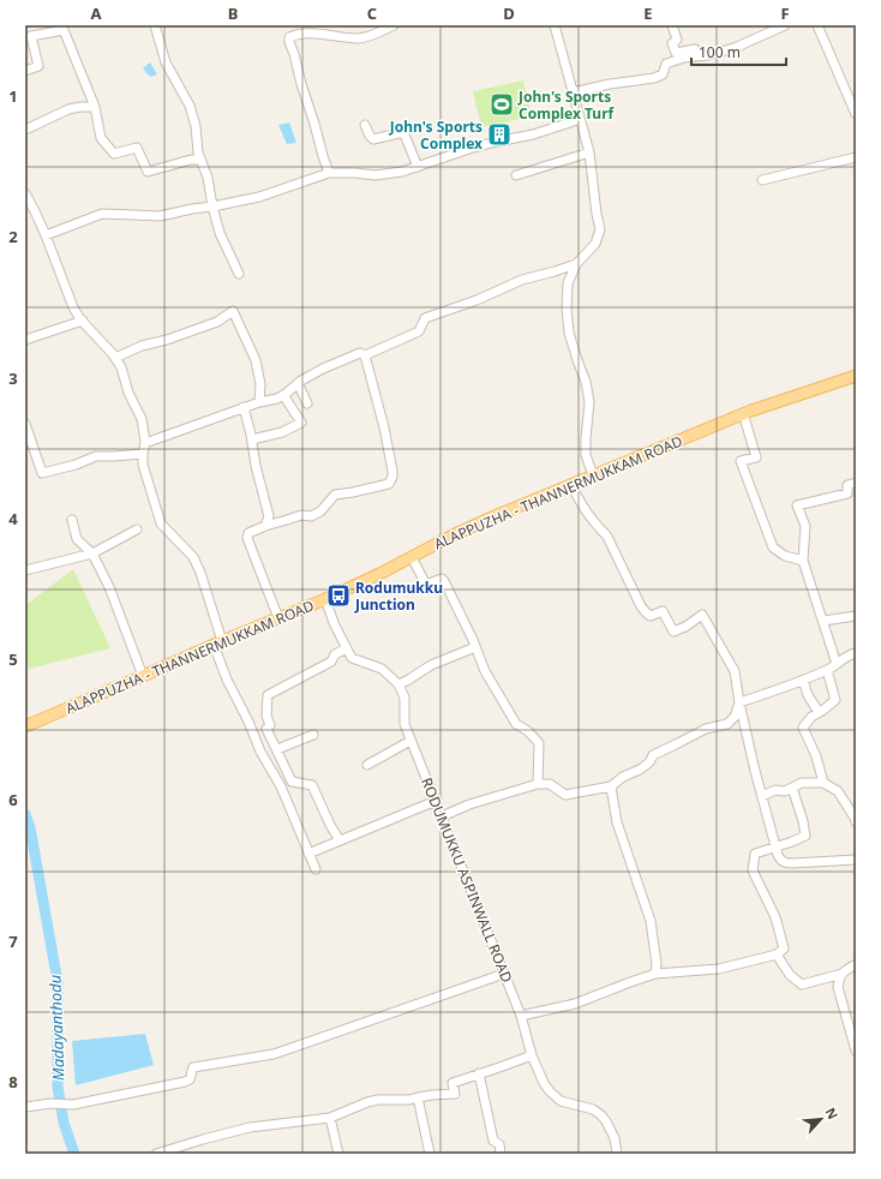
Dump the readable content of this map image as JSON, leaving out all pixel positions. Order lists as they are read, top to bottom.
{
  "streets": {
    "main road": ["ALAPPUZHA - THANNERMUKKAM ROAD"],
    "street": ["RODUMUKKU ASPINWALL ROAD"]
  },
  "water": ["Madayanthodu"],
  "places": {
    "sports": ["John's Sports Complex Turf"],
    "building": ["John's Sports Complex"],
    "bus stop": ["Rodumukku Junction"]
  },
  "scale_bar": "100 m",
  "north": "top right",
  "grid": {
    "columns": [
      "A",
      "B",
      "C",
      "D",
      "E",
      "F"
    ],
    "rows": [
      "1",
      "2",
      "3",
      "4",
      "5",
      "6",
      "7",
      "8"
    ]
  }
}
